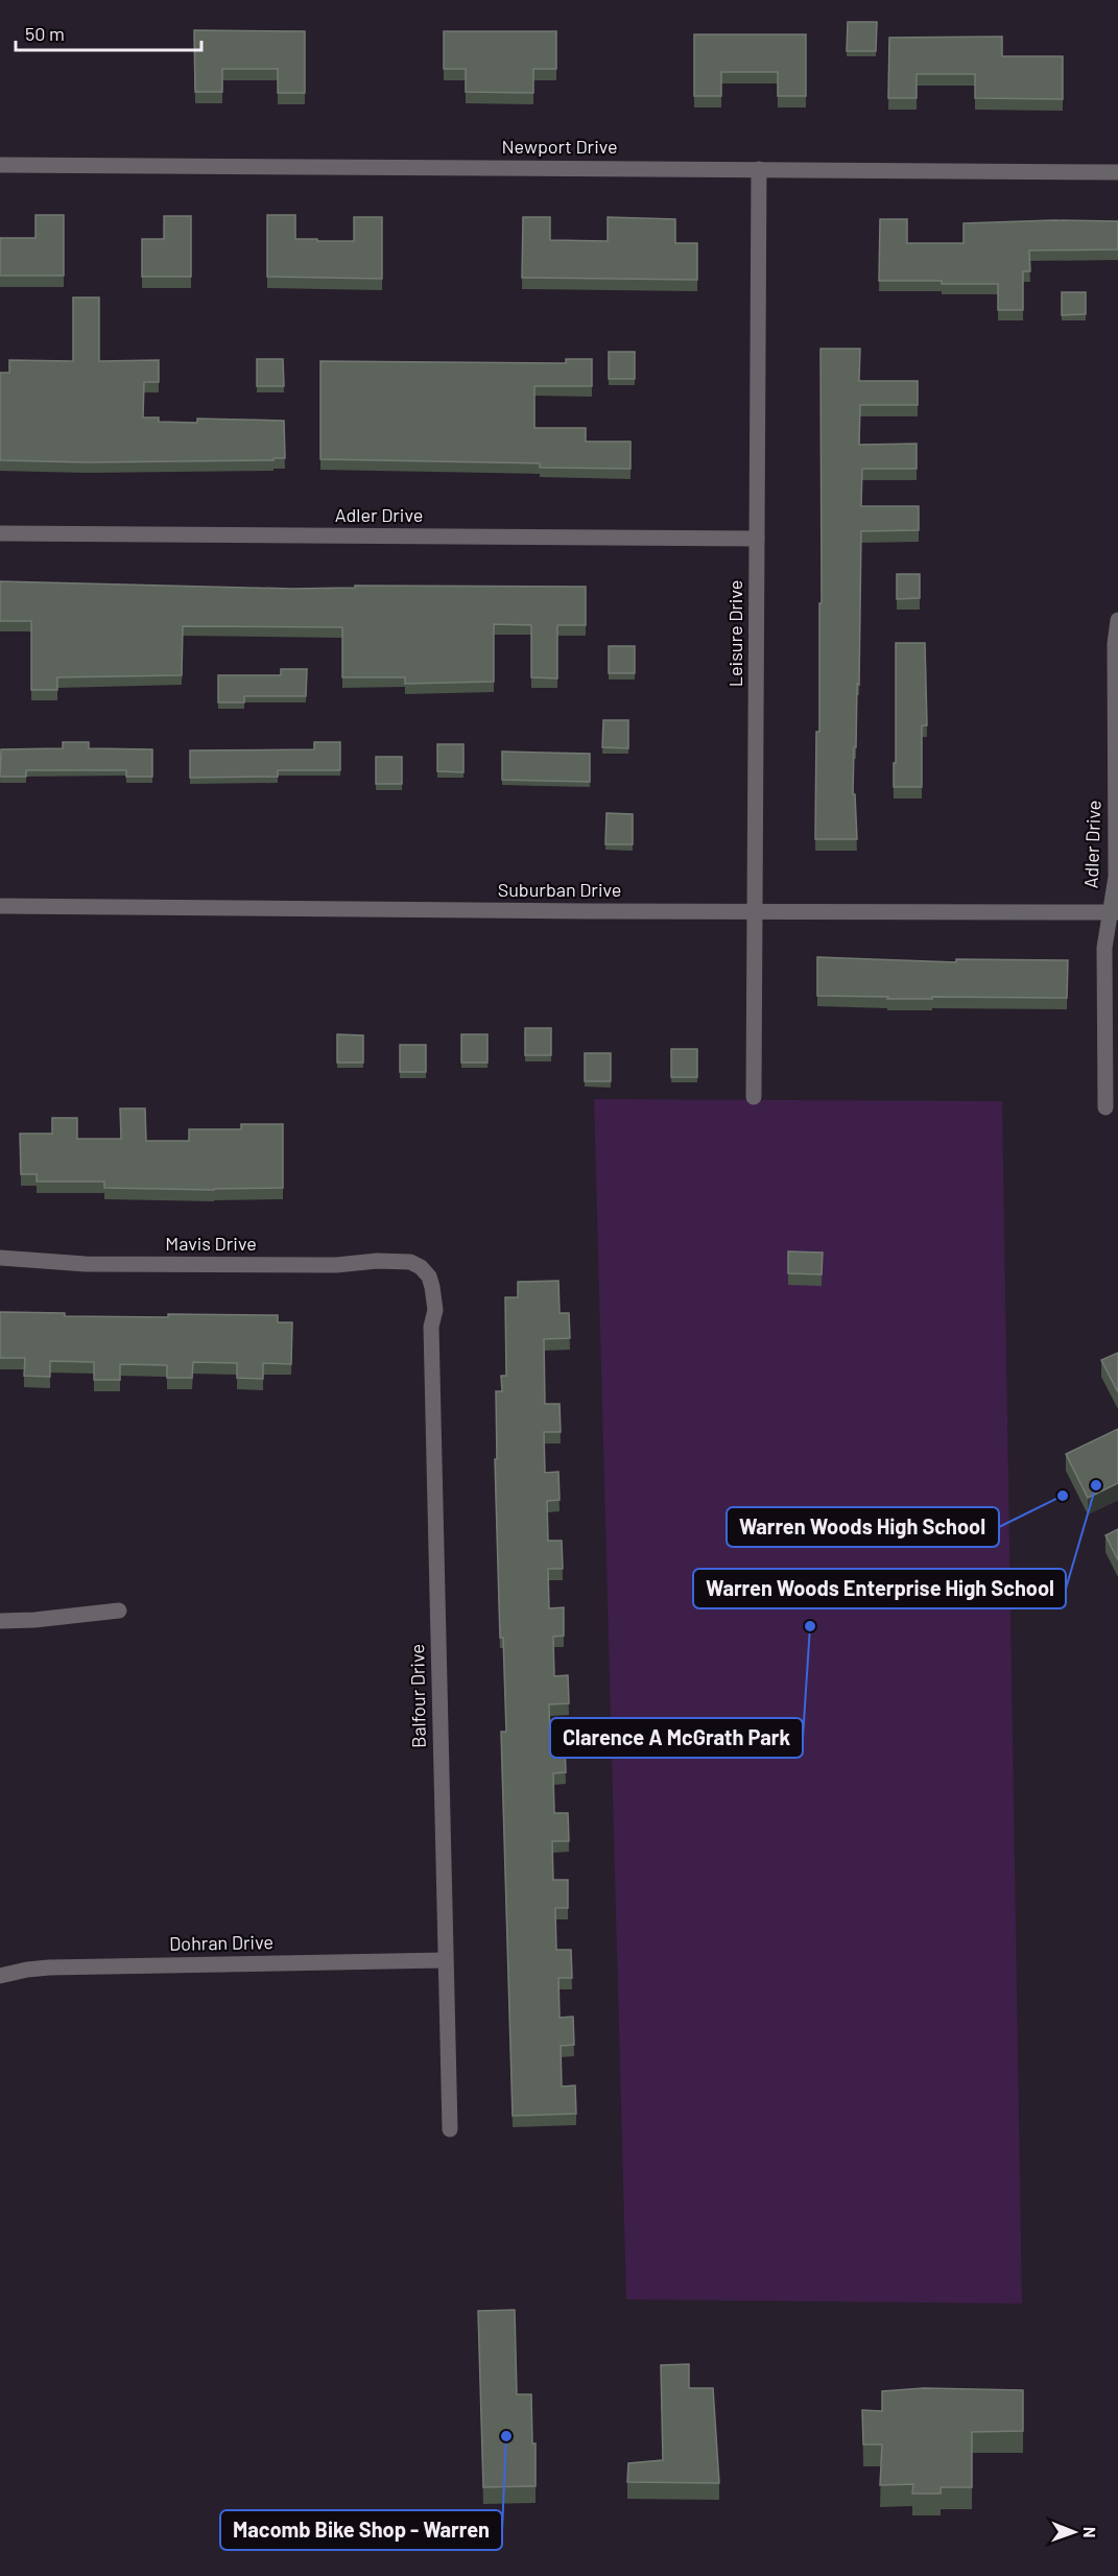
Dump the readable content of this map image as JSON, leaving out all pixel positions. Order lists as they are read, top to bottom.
{
  "streets": {
    "street": [
      "Newport Drive",
      "Adler Drive",
      "Leisure Drive",
      "Suburban Drive",
      "Mavis Drive",
      "Balfour Drive",
      "Dohran Drive"
    ]
  },
  "crossings": [
    ["Newport Drive", "Leisure Drive"],
    ["Adler Drive", "Leisure Drive"],
    ["Adler Drive", "Suburban Drive"],
    ["Leisure Drive", "Suburban Drive"],
    ["Mavis Drive", "Balfour Drive"],
    ["Balfour Drive", "Dohran Drive"]
  ],
  "places": [
    "Warren Woods Enterprise High School",
    "Warren Woods High School",
    "Clarence A McGrath Park",
    "Macomb Bike Shop - Warren"
  ],
  "scale_bar": "50 m",
  "north": "right"
}
